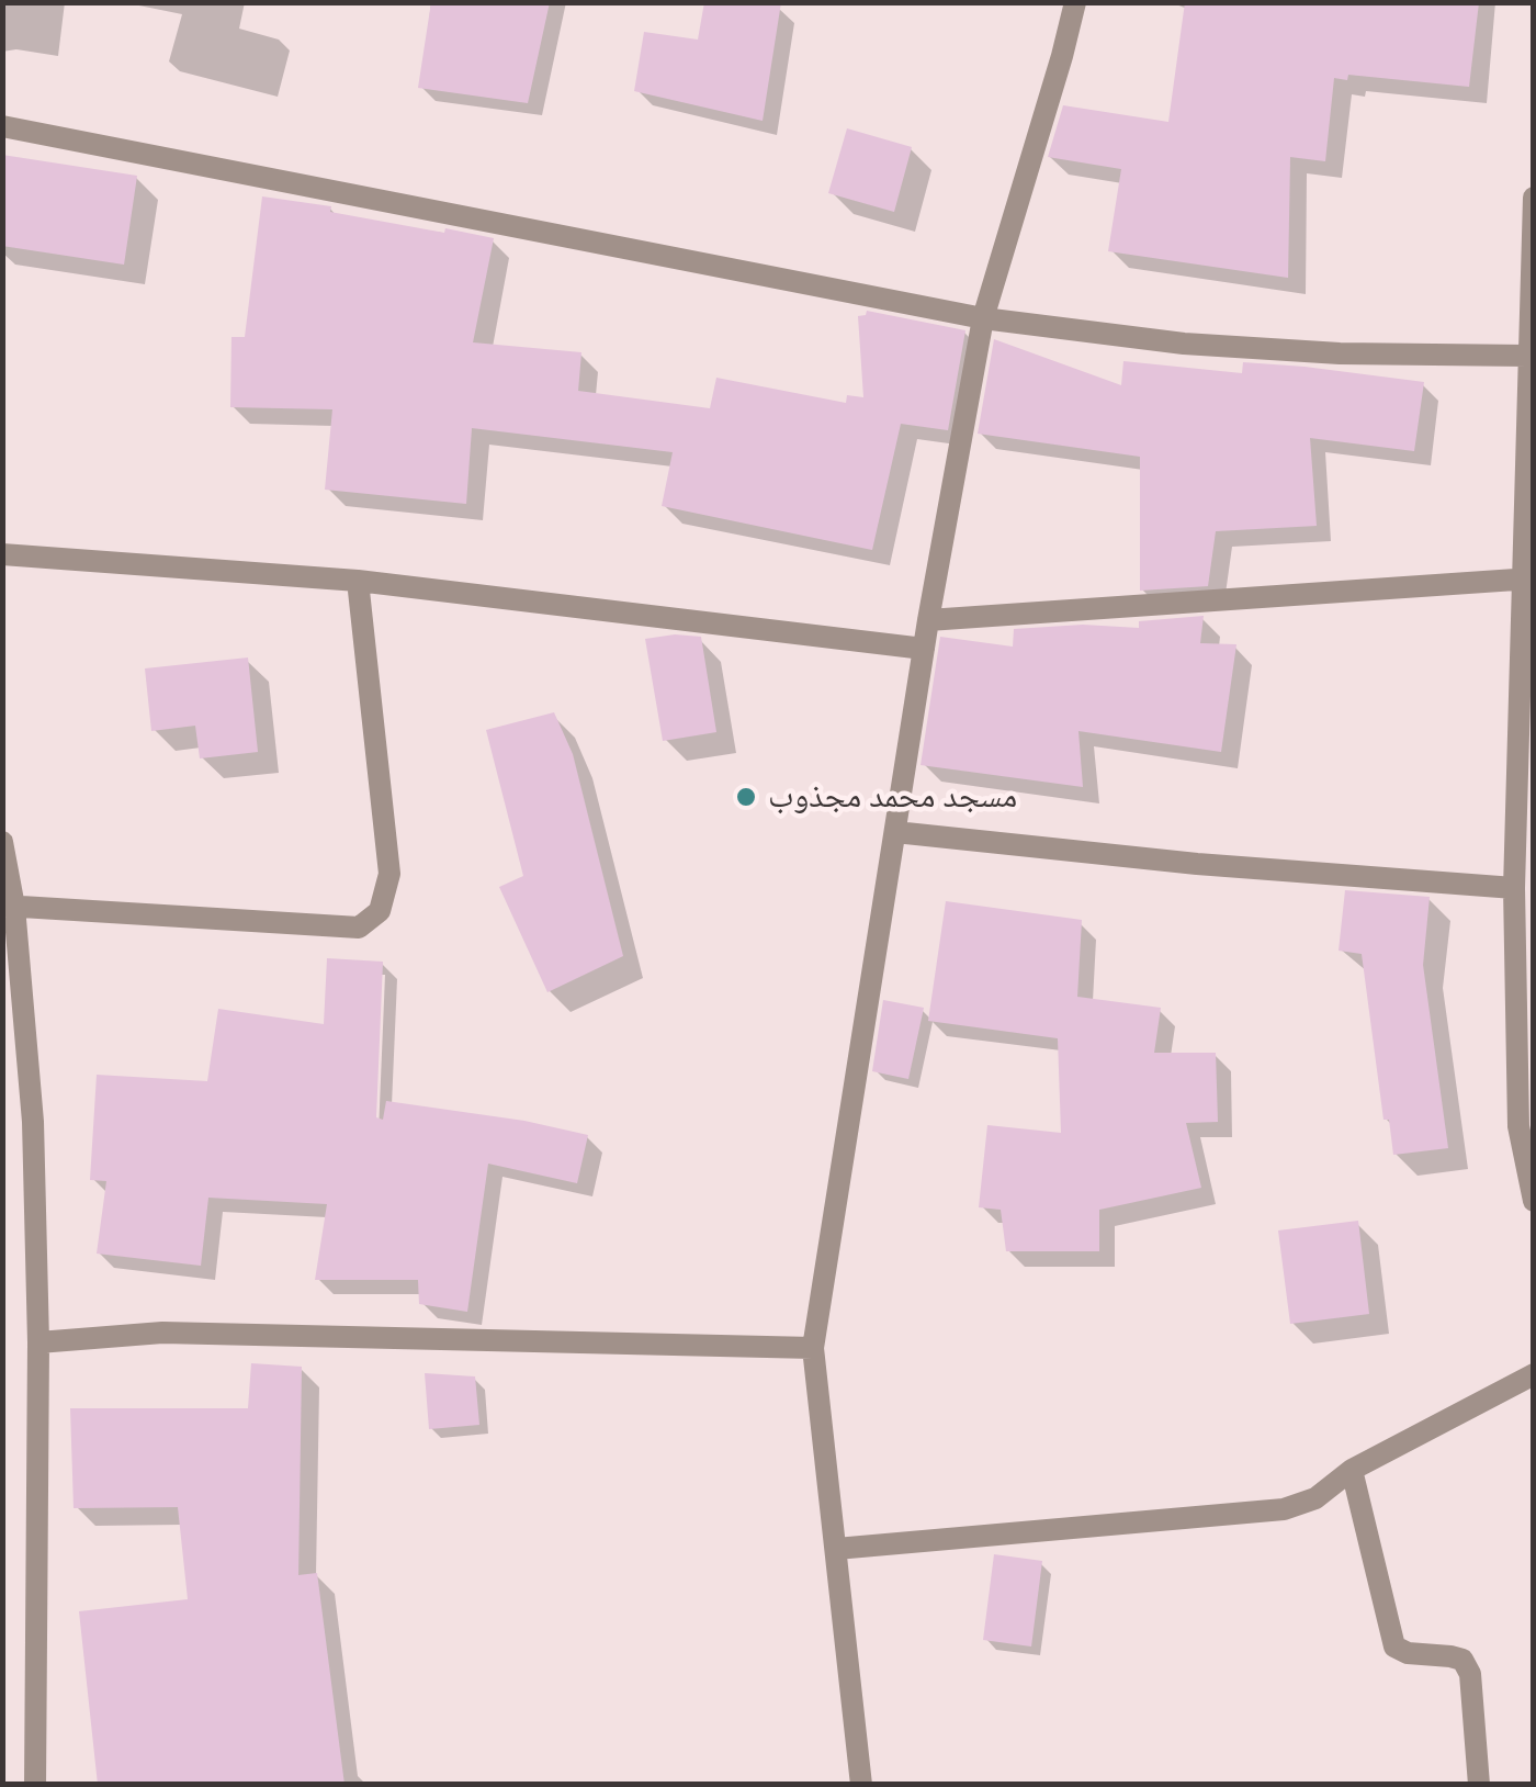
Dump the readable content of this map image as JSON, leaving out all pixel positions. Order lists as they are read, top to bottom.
{
  "places": ["مسجد محمد مجذوب"]
}
